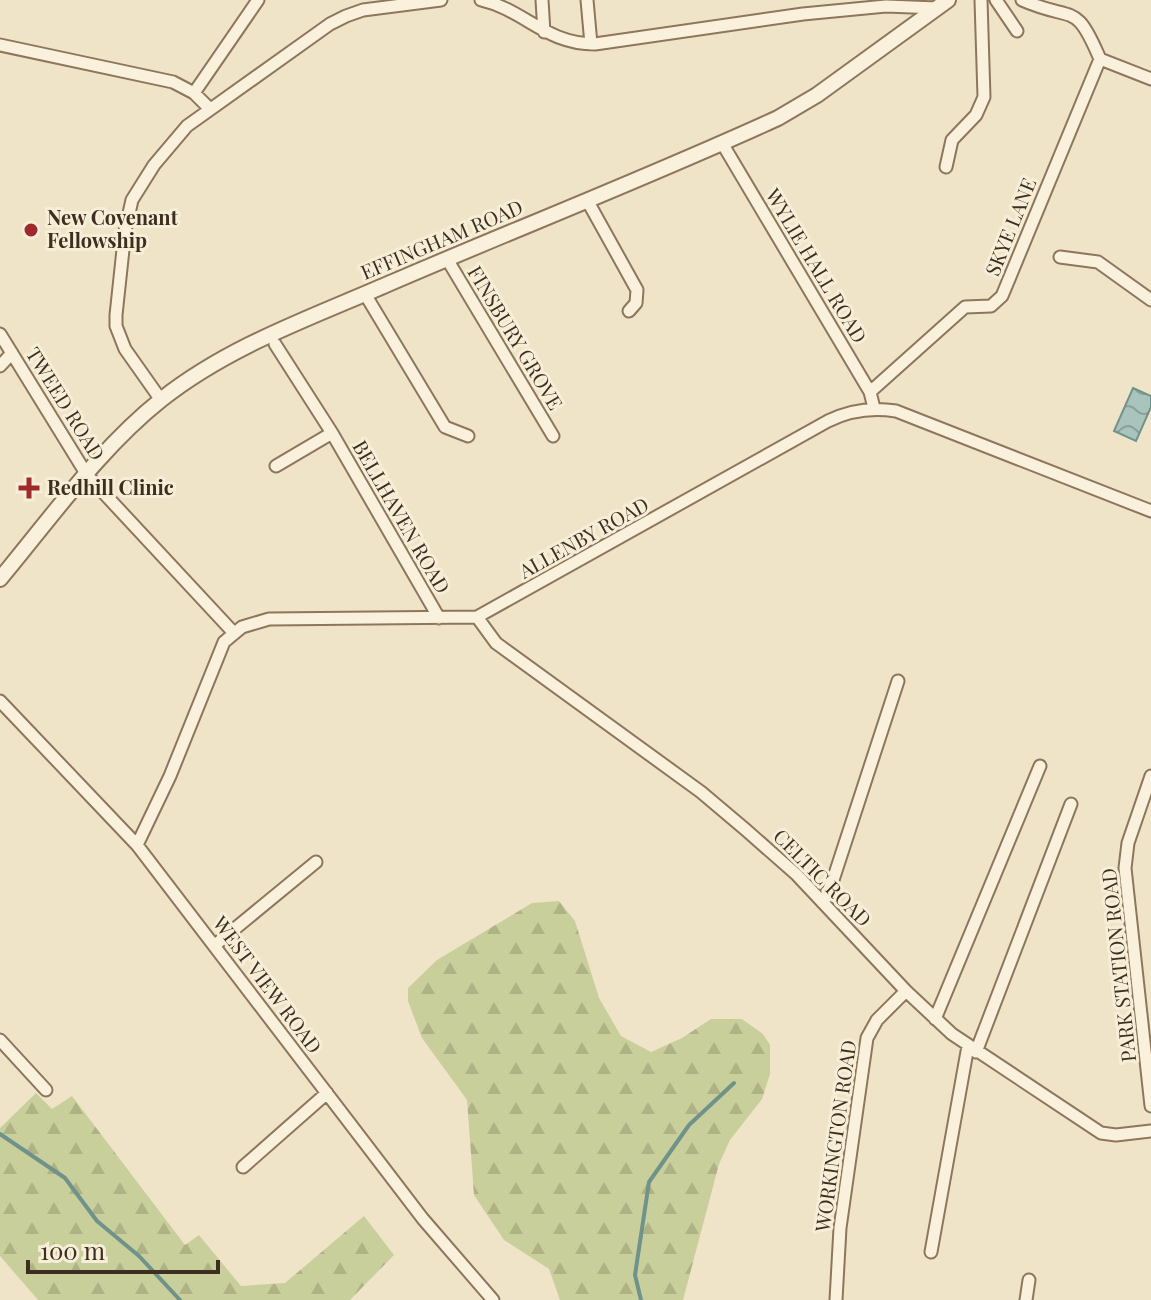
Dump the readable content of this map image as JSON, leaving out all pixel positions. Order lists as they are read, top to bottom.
{
  "streets": {
    "street": [
      "SKYE LANE",
      "EFFINGHAM ROAD",
      "WYLIE HALL ROAD",
      "FINSBURY GROVE",
      "TWEED ROAD",
      "BELLHAVEN ROAD",
      "ALLENBY ROAD",
      "CELTIC ROAD",
      "PARK STATION ROAD",
      "WEST VIEW ROAD",
      "WORKINGTON ROAD"
    ]
  },
  "crossings": [
    ["SKYE LANE", "WYLIE HALL ROAD"],
    ["EFFINGHAM ROAD", "WYLIE HALL ROAD"],
    ["EFFINGHAM ROAD", "FINSBURY GROVE"],
    ["EFFINGHAM ROAD", "TWEED ROAD"],
    ["WYLIE HALL ROAD", "ALLENBY ROAD"],
    ["TWEED ROAD", "ALLENBY ROAD"],
    ["BELLHAVEN ROAD", "ALLENBY ROAD"],
    ["ALLENBY ROAD", "CELTIC ROAD"],
    ["CELTIC ROAD", "WORKINGTON ROAD"]
  ],
  "places": {
    "other": ["New Covenant Fellowship"],
    "health": ["Redhill Clinic"]
  },
  "scale_bar": "100 m"
}
